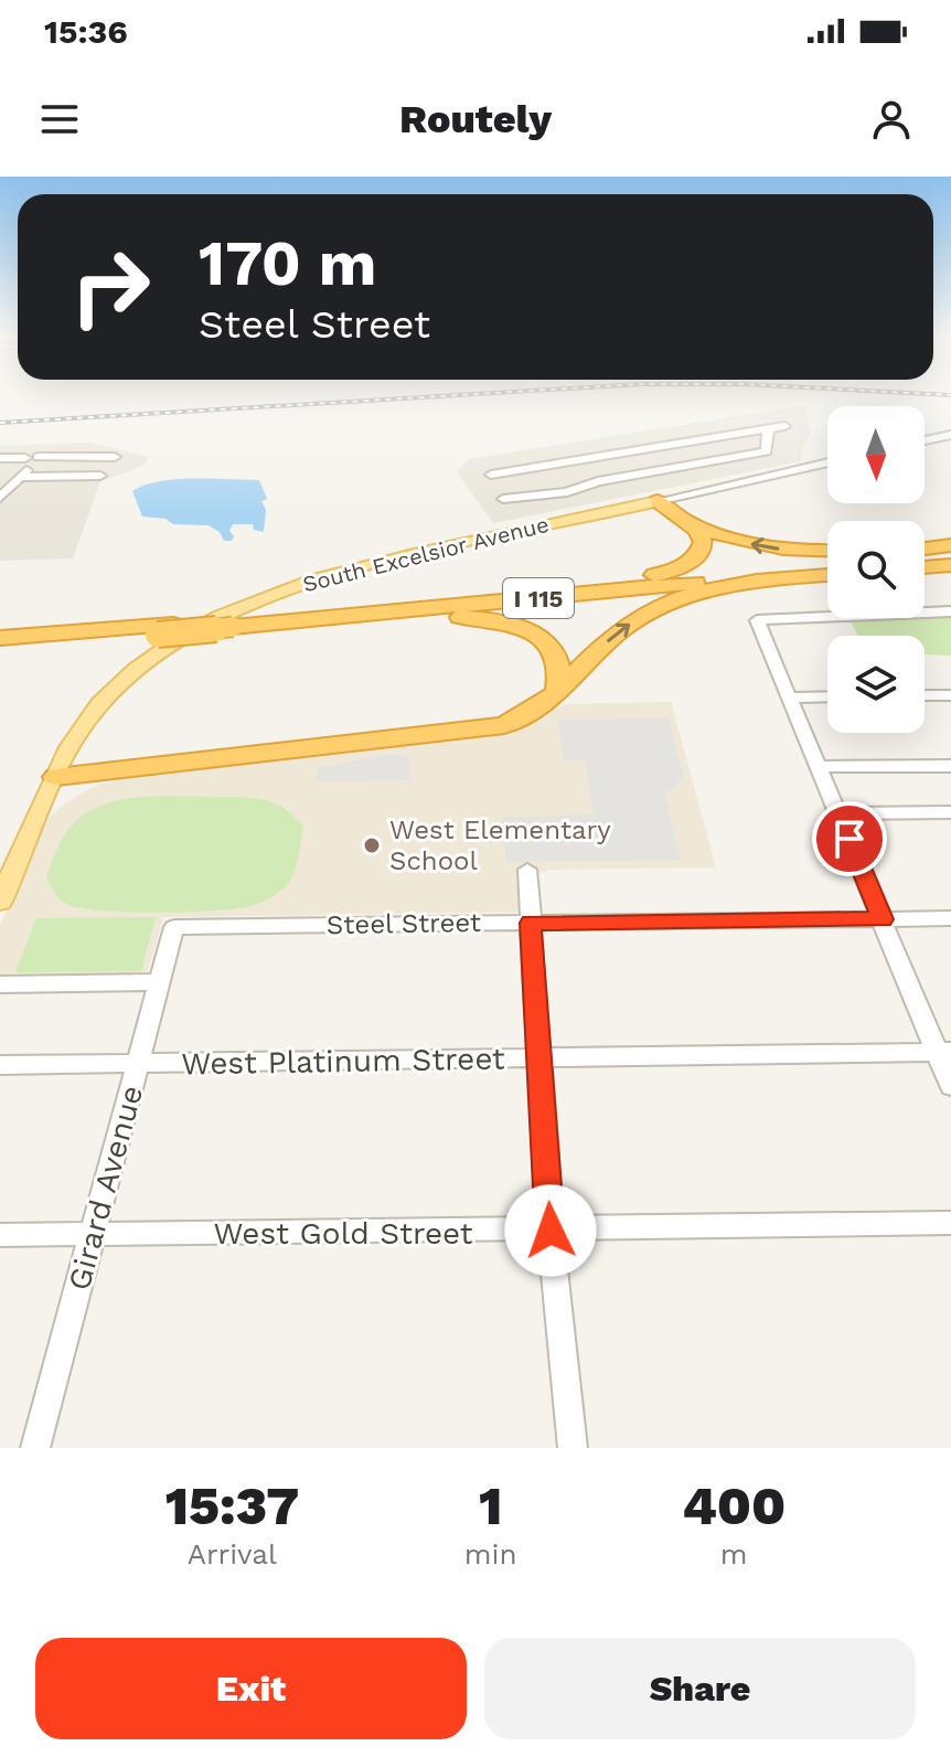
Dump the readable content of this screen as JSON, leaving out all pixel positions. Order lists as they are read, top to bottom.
{
  "streets": {
    "highway": ["I 115"],
    "main road": ["South Excelsior Avenue"],
    "street": [
      "Steel Street",
      "West Platinum Street",
      "Girard Avenue",
      "West Gold Street"
    ]
  },
  "crossings": [
    ["Steel Street", "Girard Avenue"],
    ["West Platinum Street", "Girard Avenue"],
    ["Girard Avenue", "West Gold Street"]
  ],
  "places": ["West Elementary School"],
  "north": "bottom",
  "page": {
    "status": "15:36",
    "header": "Routely",
    "turn": ["170 m", "Steel Street"],
    "eta": [
      "15:37",
      "Arrival",
      "1",
      "min",
      "400",
      "m"
    ],
    "buttons": ["Exit", "Share"]
  }
}
